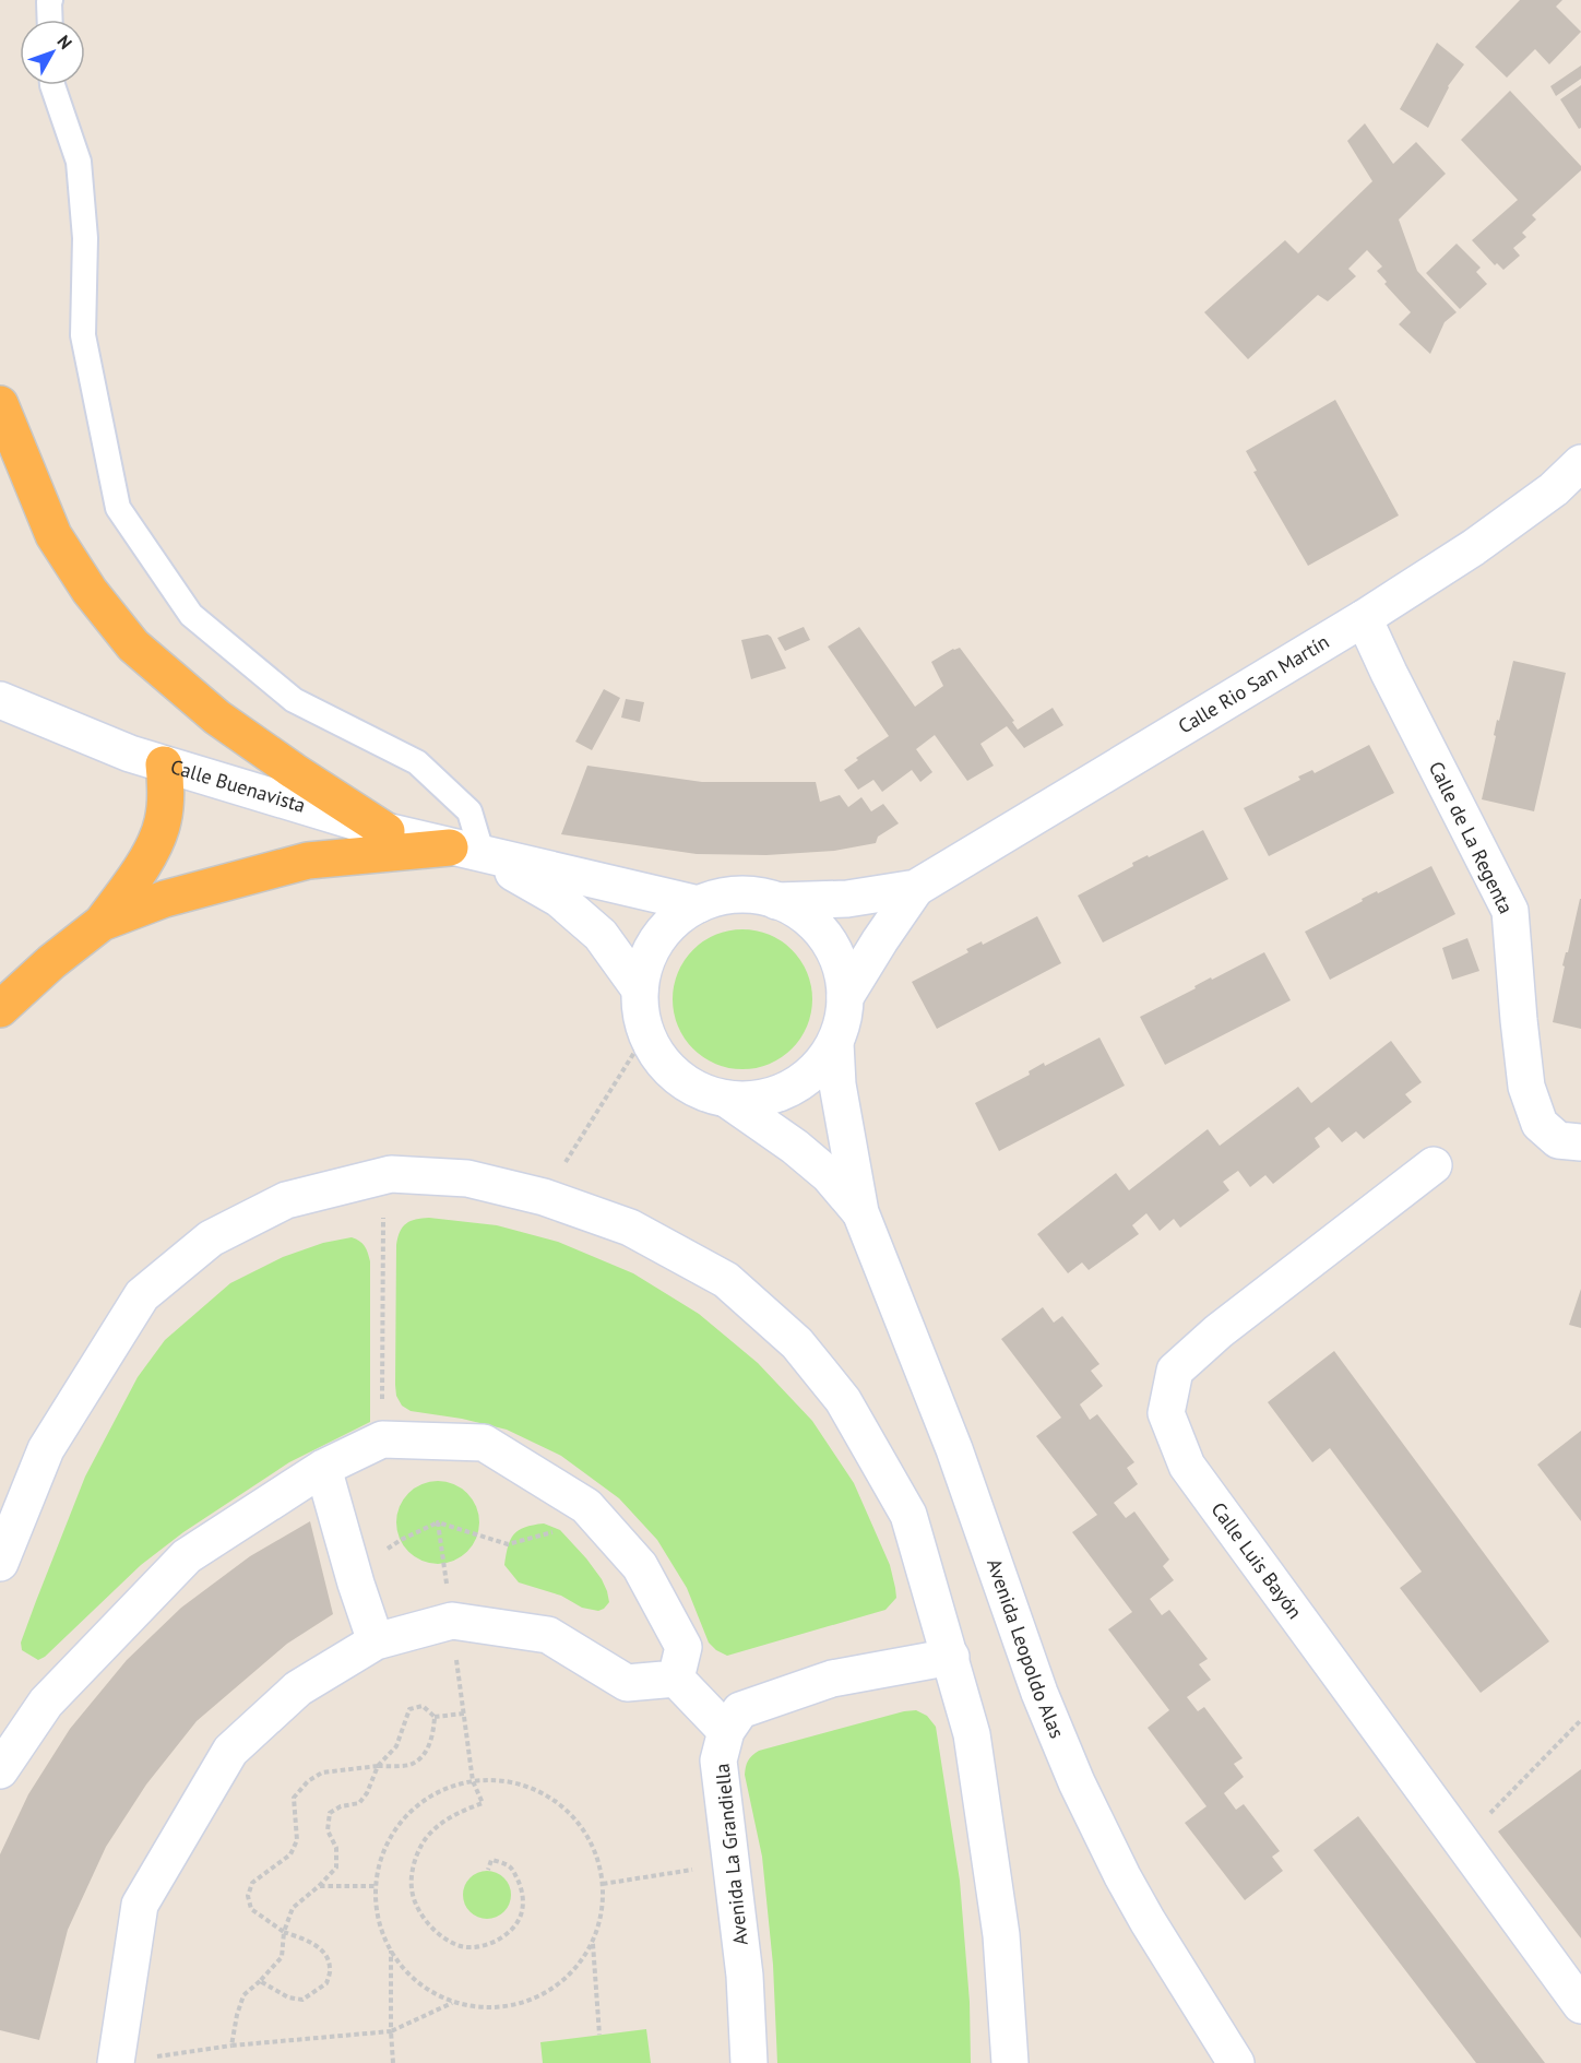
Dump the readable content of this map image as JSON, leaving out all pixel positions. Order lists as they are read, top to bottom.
{
  "streets": {
    "street": [
      "Calle Rio San Martín",
      "Calle Buenavista",
      "Calle de La Regenta",
      "Calle Luis Bayón",
      "Avenida Leopoldo Alas",
      "Avenida La Grandiella"
    ]
  },
  "crossings": [
    ["Calle Rio San Martín", "Calle Buenavista"],
    ["Calle Rio San Martín", "Calle de La Regenta"],
    ["Calle Rio San Martín", "Avenida Leopoldo Alas"],
    ["Calle Buenavista", "Avenida Leopoldo Alas"]
  ],
  "north": "top right"
}
